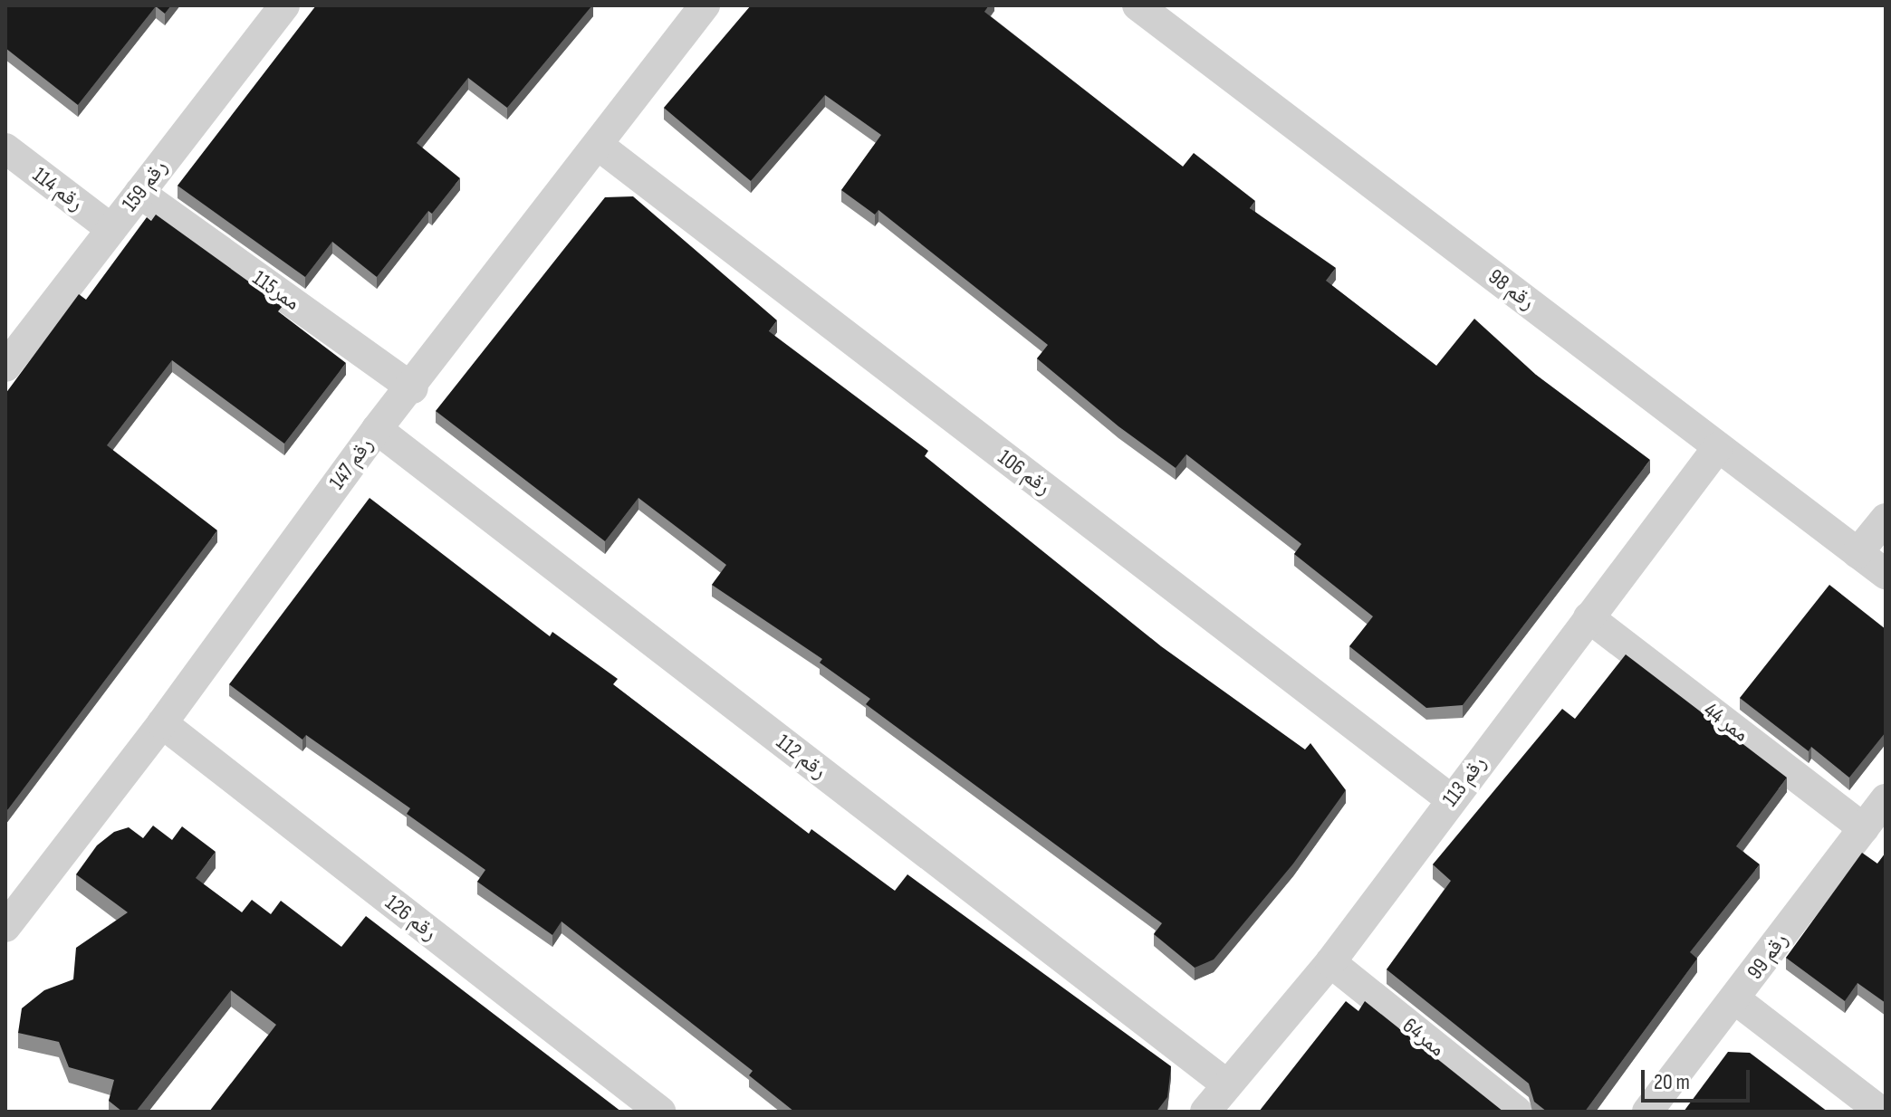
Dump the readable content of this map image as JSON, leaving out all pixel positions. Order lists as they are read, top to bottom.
{
  "streets": {
    "street": [
      "رقم 159",
      "رقم 114",
      "رقم 98",
      "ممر115",
      "رقم 147",
      "رقم 106",
      "ممر 44",
      "رقم 112",
      "رقم 113",
      "رقم 126",
      "رقم 99",
      "ممر64"
    ]
  },
  "crossings": [
    ["رقم 159", "رقم 114"],
    ["رقم 159", "ممر115"],
    ["رقم 98", "رقم 113"],
    ["ممر115", "رقم 147"],
    ["رقم 147", "رقم 106"],
    ["رقم 147", "رقم 112"],
    ["رقم 147", "رقم 126"],
    ["رقم 106", "رقم 113"],
    ["ممر 44", "رقم 113"],
    ["ممر 44", "رقم 99"],
    ["رقم 112", "رقم 113"],
    ["رقم 113", "ممر64"]
  ],
  "scale_bar": "20 m"
}
